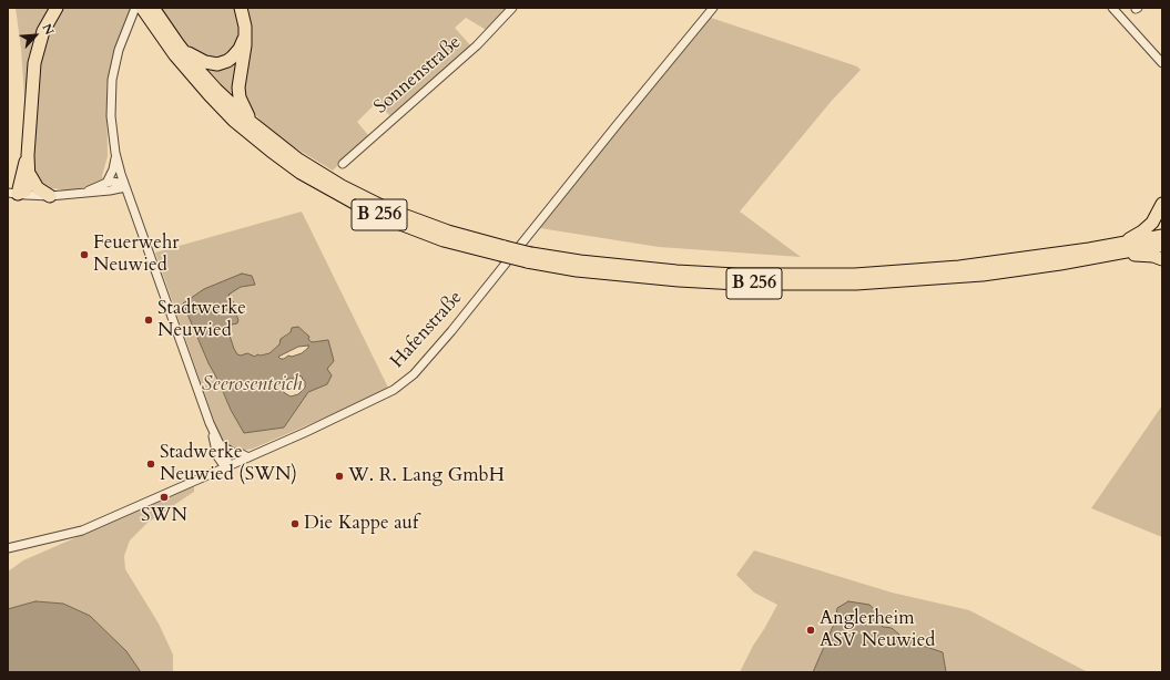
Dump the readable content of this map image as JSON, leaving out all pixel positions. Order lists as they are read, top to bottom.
{
  "streets": {
    "highway": ["B 256"],
    "street": ["Sonnenstraße", "Hafenstraße"]
  },
  "water": ["Seerosenteich"],
  "places": [
    "Feuerwehr Neuwied",
    "Stadtwerke Neuwied",
    "Stadwerke Neuwied (SWN)",
    "W. R. Lang GmbH",
    "SWN",
    "Die Kappe auf",
    "Anglerheim ASV Neuwied"
  ],
  "north": "top right"
}
